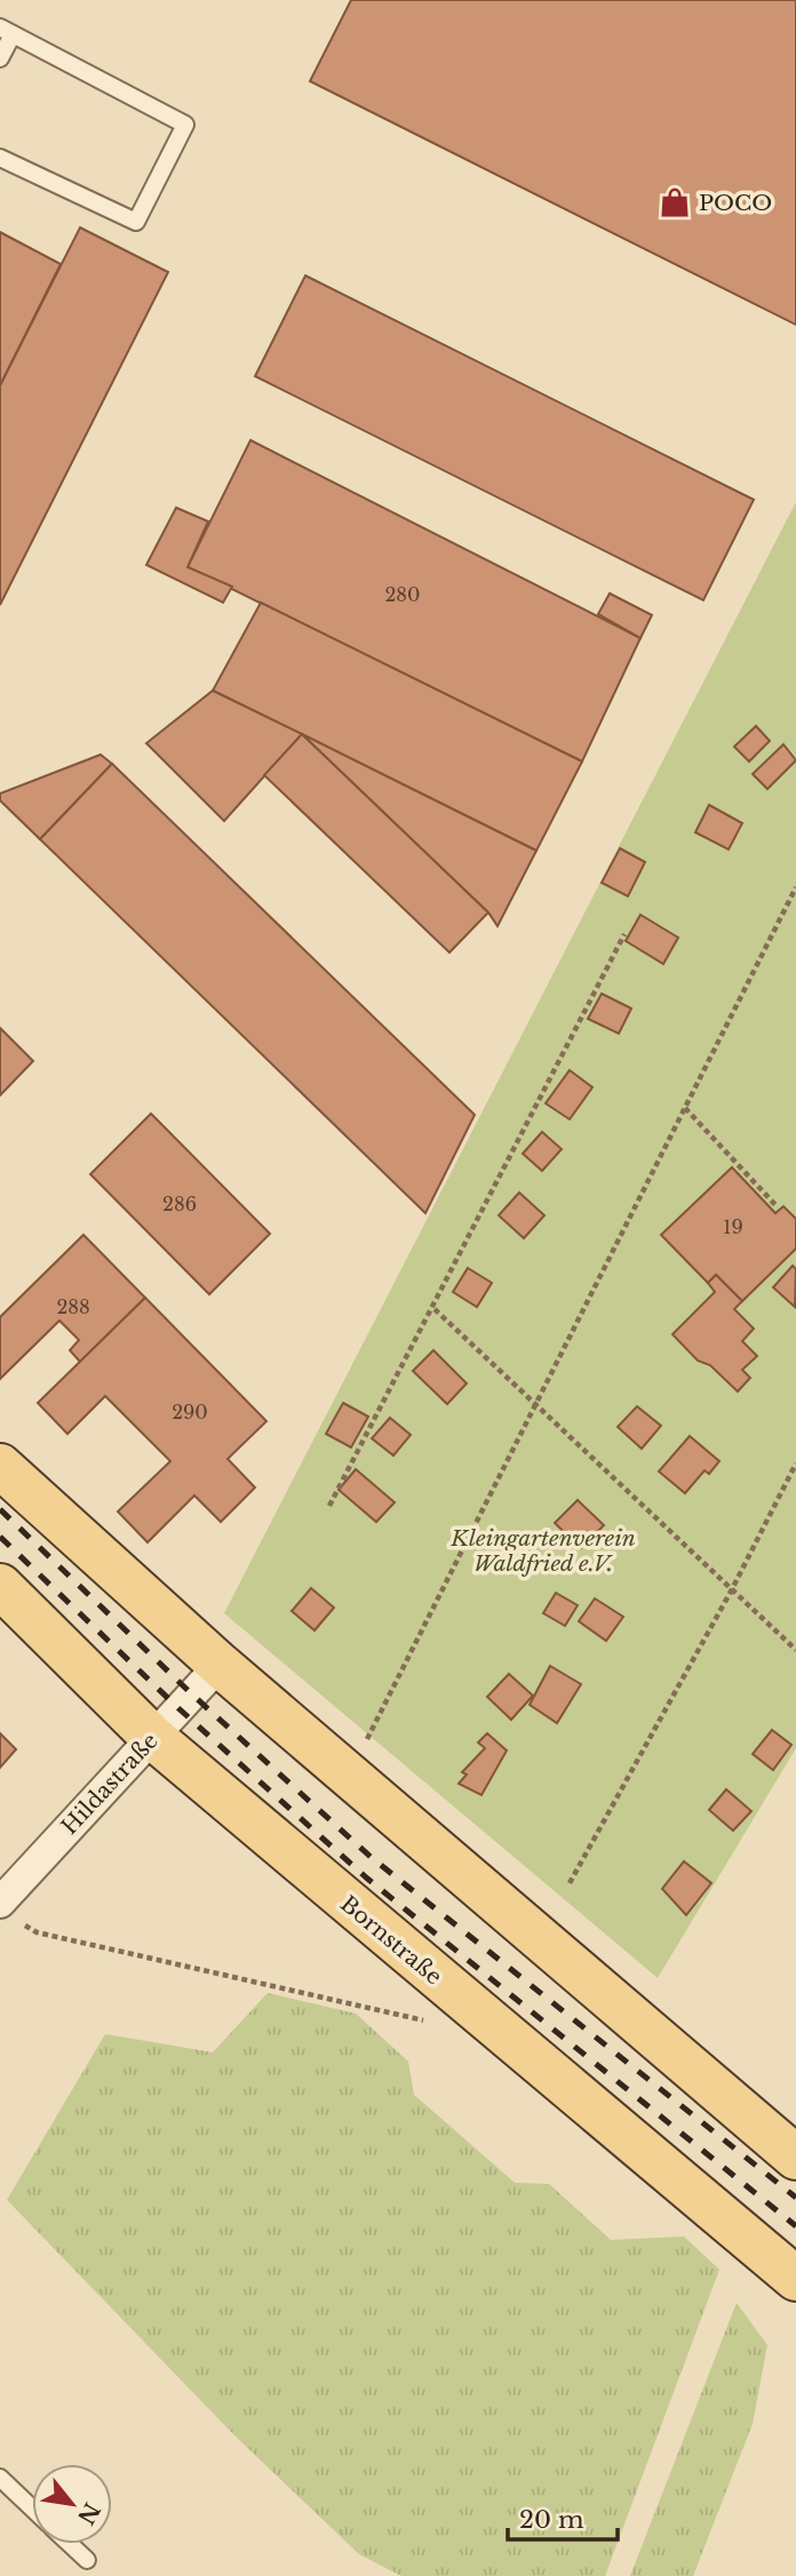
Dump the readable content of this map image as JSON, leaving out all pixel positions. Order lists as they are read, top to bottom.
{
  "streets": {
    "main road": ["Bornstraße"],
    "street": ["Hildastraße"]
  },
  "crossings": [
    ["Hildastraße", "Bornstraße"]
  ],
  "parks": ["Kleingartenverein Waldfried e.V."],
  "places": {
    "shop": ["POCO"]
  },
  "house_numbers": [
    "280",
    "286",
    "19",
    "288",
    "290"
  ],
  "scale_bar": "20 m",
  "north": "bottom right"
}
